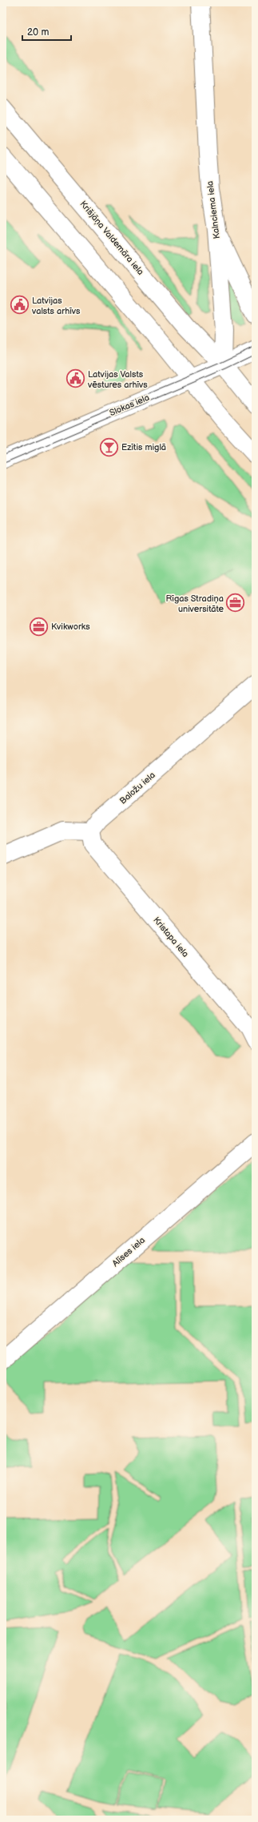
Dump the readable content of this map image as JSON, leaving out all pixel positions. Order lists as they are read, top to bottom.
{
  "streets": {
    "street": [
      "Kalnciema iela",
      "Krišjāņa Valdemāra iela",
      "Slokas iela",
      "Baložu iela",
      "Kristapa iela",
      "Alīses iela"
    ]
  },
  "crossings": [
    ["Kalnciema iela", "Krišjāņa Valdemāra iela"],
    ["Kalnciema iela", "Slokas iela"],
    ["Krišjāņa Valdemāra iela", "Slokas iela"],
    ["Baložu iela", "Kristapa iela"]
  ],
  "places": {
    "public building": ["Latvijas valsts arhīvs", "Latvijas Valsts vēstures arhīvs"],
    "bar": ["Ezītis miglā"],
    "office": ["Rīgas Stradiņa universitāte", "Kvikworks"]
  },
  "scale_bar": "20 m"
}
